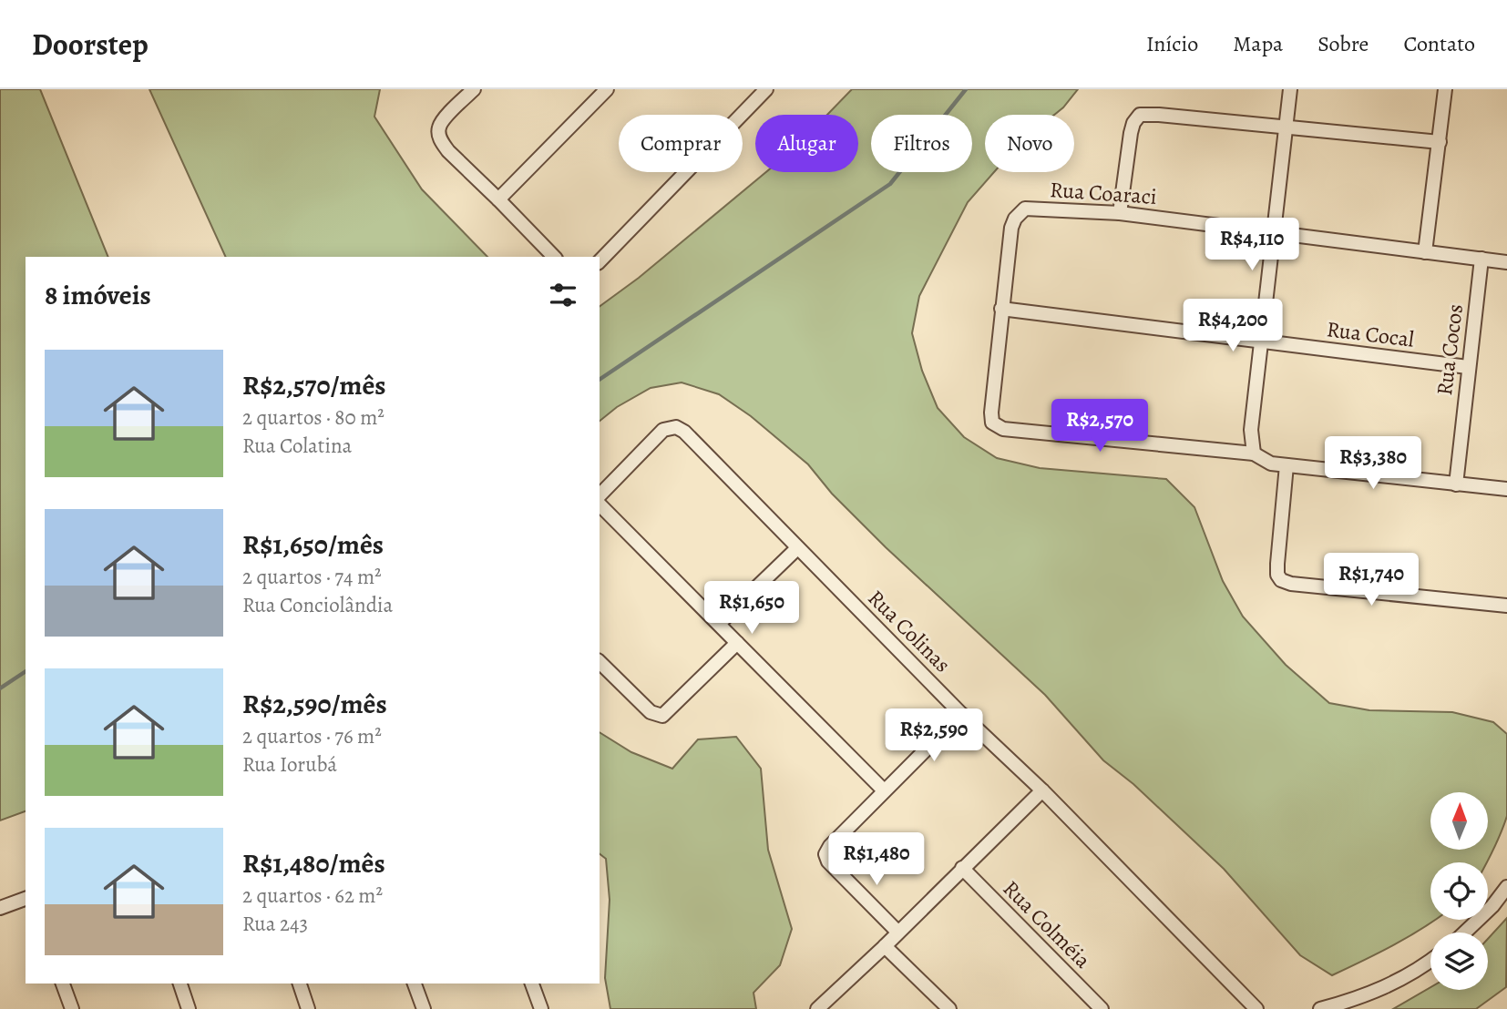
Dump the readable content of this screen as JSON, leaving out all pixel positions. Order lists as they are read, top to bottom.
{
  "streets": {
    "street": [
      "Rua Coaraci",
      "Rua Cocal",
      "Rua Cocos",
      "Rua Colinas",
      "Rua Colméia"
    ]
  },
  "crossings": [
    ["Rua Coaraci", "Rua Cocal"],
    ["Rua Coaraci", "Rua Cocos"],
    ["Rua Cocal", "Rua Cocos"]
  ],
  "north": "top",
  "page": {
    "header": "Doorstep",
    "nav": [
      "Início",
      "Mapa",
      "Sobre",
      "Contato"
    ],
    "chip": [
      "Comprar",
      "Alugar",
      "Filtros",
      "Novo"
    ],
    "price": [
      "R$4,110",
      "R$4,200",
      "R$2,570",
      "R$3,380",
      "R$1,740",
      "R$1,650",
      "R$2,590",
      "R$1,480"
    ],
    "heading": "8 imóveis",
    "list": [
      {
        "name": "R$2,570/mês",
        "note": "2 quartos · 80 m² · Rua Colatina"
      },
      {
        "name": "R$1,650/mês",
        "note": "2 quartos · 74 m² · Rua Conciolândia"
      },
      {
        "name": "R$2,590/mês",
        "note": "2 quartos · 76 m² · Rua Iorubá"
      },
      {
        "name": "R$1,480/mês",
        "note": "2 quartos · 62 m² · Rua 243"
      }
    ]
  }
}
